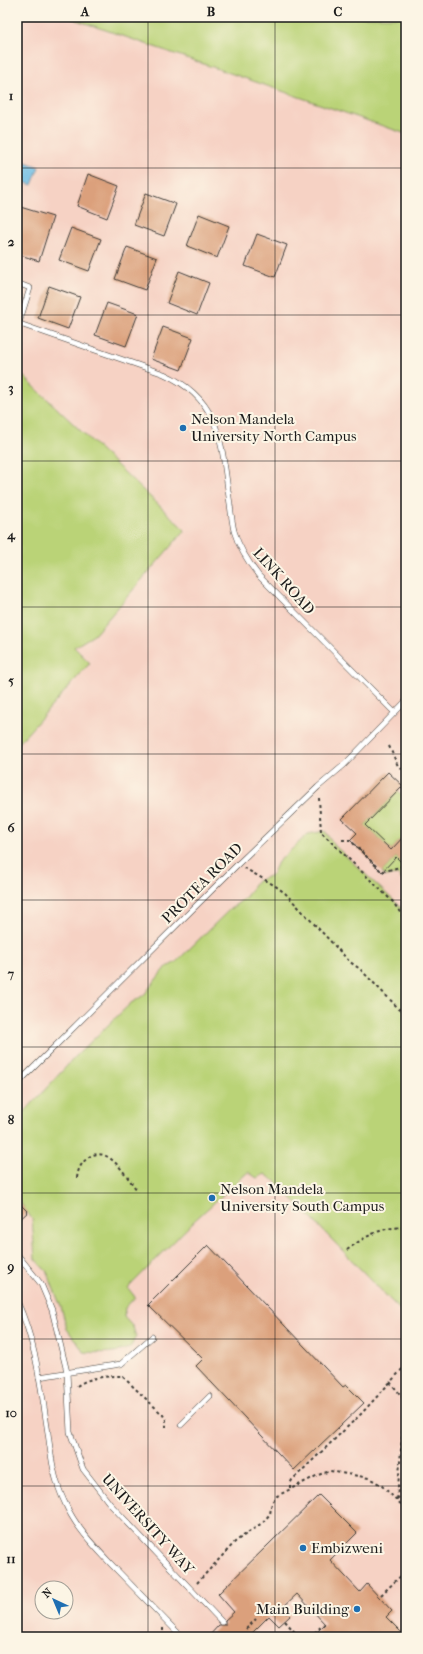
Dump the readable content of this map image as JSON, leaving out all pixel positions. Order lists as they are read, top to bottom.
{
  "streets": {
    "lane": ["LINK ROAD", "PROTEA ROAD", "UNIVERSITY WAY"]
  },
  "crossings": [
    ["LINK ROAD", "PROTEA ROAD"]
  ],
  "places": [
    "Nelson Mandela University North Campus",
    "Nelson Mandela University South Campus",
    "Embizweni",
    "Main Building"
  ],
  "north": "top left",
  "grid": {
    "columns": ["A", "B", "C"],
    "rows": [
      "1",
      "2",
      "3",
      "4",
      "5",
      "6",
      "7",
      "8",
      "9",
      "10",
      "11"
    ]
  }
}
